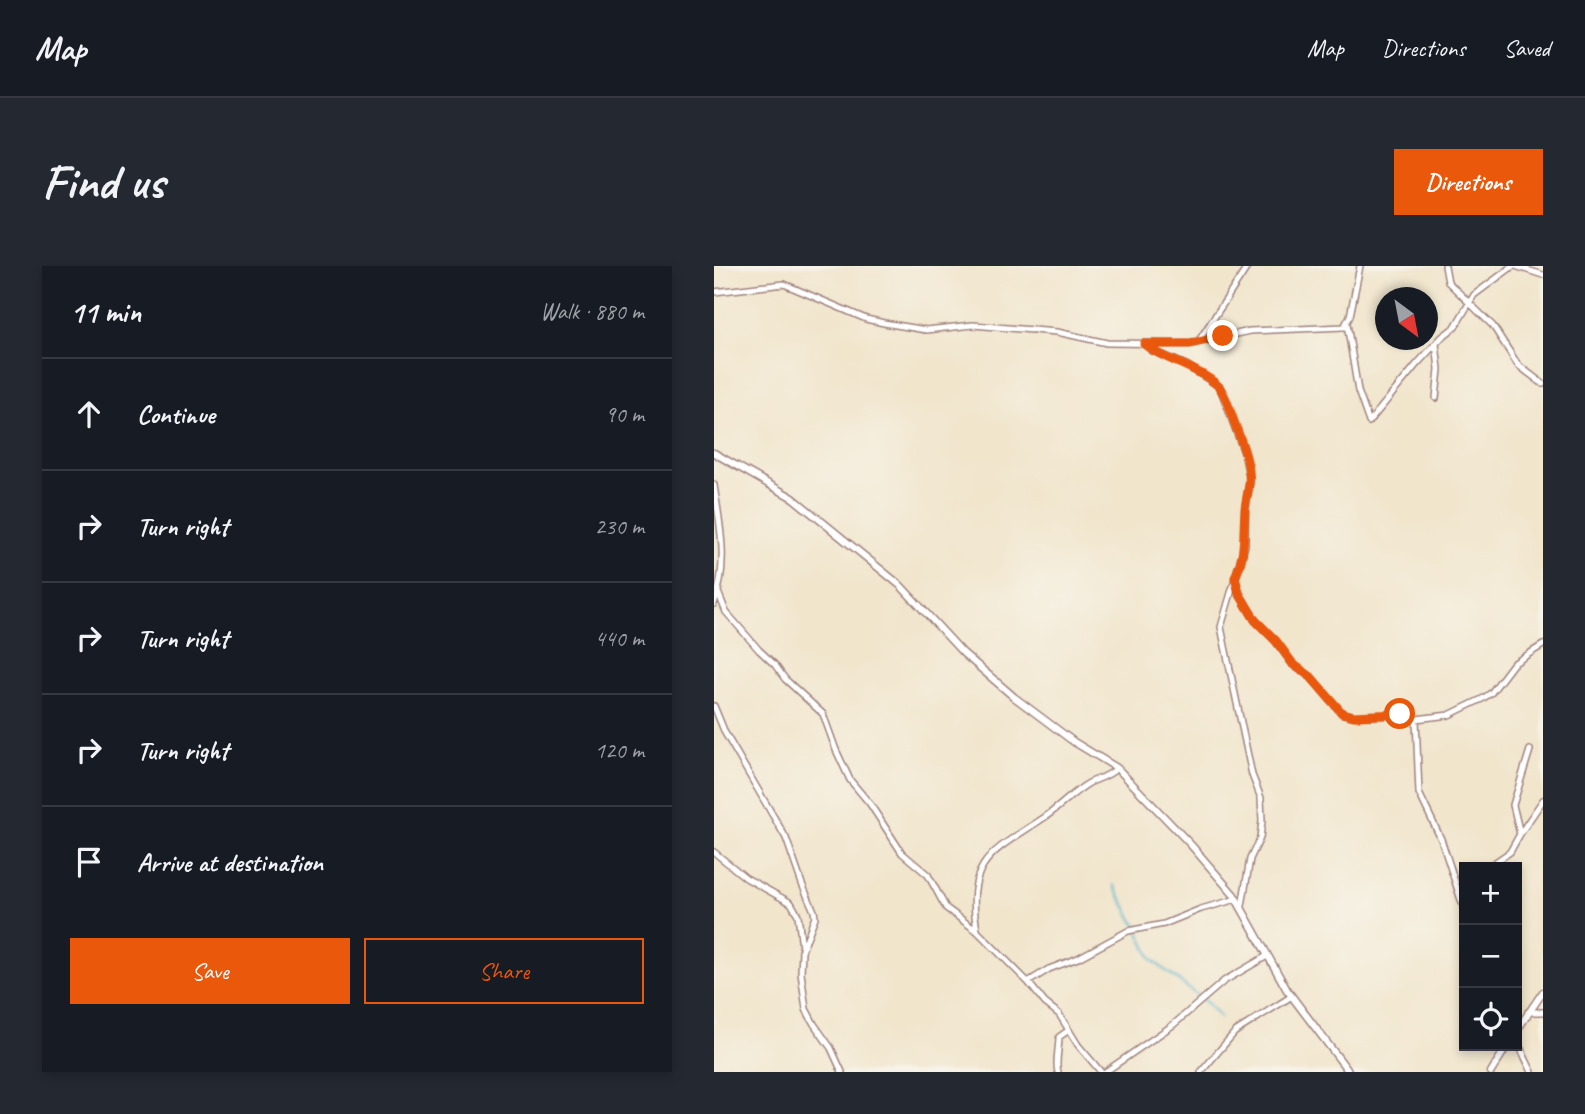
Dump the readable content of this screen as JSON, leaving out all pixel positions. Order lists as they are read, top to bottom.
{
  "north": "bottom right",
  "page": {
    "header": "Map",
    "nav": ["Map", "Directions", "Saved"],
    "buttons": [
      "Directions",
      ["Save", "Share"]
    ],
    "title": "Find us",
    "heading": ["11 min", "Walk · 880 m"],
    "list": [
      ["Continue", "90 m"],
      ["Turn right", "230 m"],
      ["Turn right", "440 m"],
      ["Turn right", "120 m"],
      "Arrive at destination"
    ],
    "map_buttons": ["+", "−"]
  }
}
